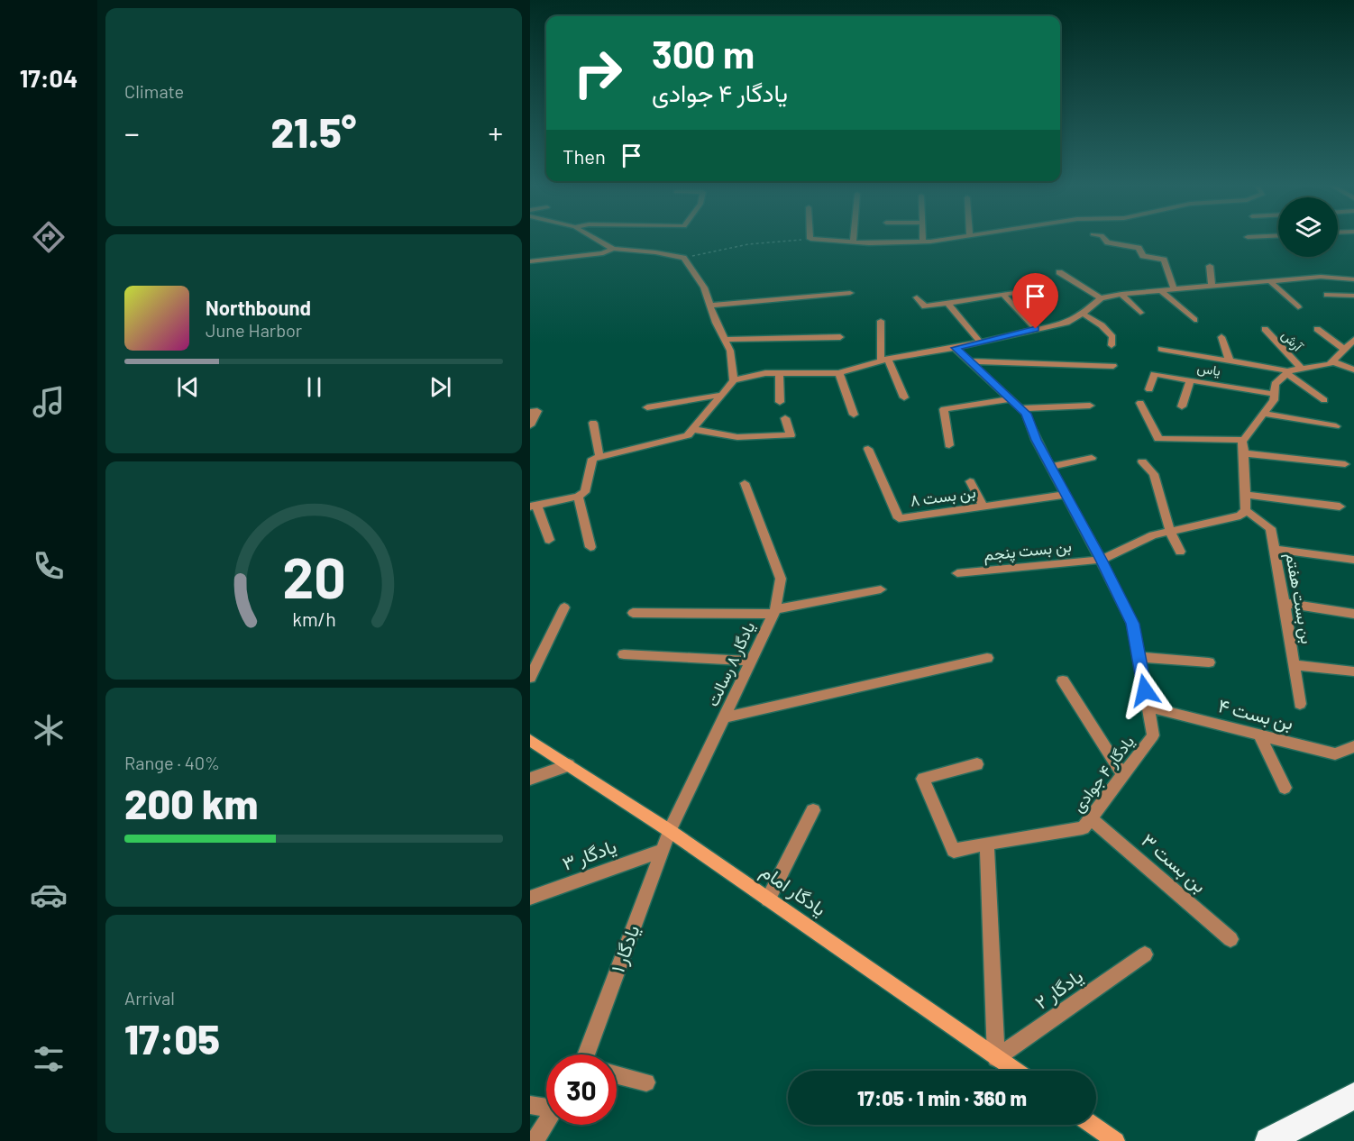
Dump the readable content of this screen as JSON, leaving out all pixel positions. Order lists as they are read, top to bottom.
{
  "streets": {
    "main road": ["یادگار امام"],
    "street": [
      "آرش",
      "یاس",
      "بن بست ۸",
      "بن بست پنجم",
      "بن بست هفتم",
      "یادگار ۸ رسالت",
      "بن بست ۴",
      "یادگار ۴ جوادی",
      "یادگار ۳",
      "بن بست ۳",
      "یادگار ۱",
      "یادگار ۲"
    ]
  },
  "crossings": [
    ["بن بست ۸", "یادگار ۴ جوادی"],
    ["بن بست پنجم", "بن بست هفتم"],
    ["بن بست پنجم", "یادگار ۴ جوادی"],
    ["یادگار ۸ رسالت", "یادگار امام"],
    ["یادگار ۸ رسالت", "یادگار ۱"],
    ["بن بست ۴", "یادگار ۴ جوادی"],
    ["یادگار ۴ جوادی", "بن بست ۳"],
    ["یادگار ۳", "یادگار ۱"],
    ["یادگار امام", "یادگار ۱"],
    ["یادگار امام", "یادگار ۲"]
  ],
  "page": {
    "tabs": "17:04",
    "tile": [
      "Climate",
      ["Range · 40%", "200 km"],
      ["Arrival", "17:05"]
    ],
    "turn": ["300 m", "یادگار ۴ جوادی"],
    "heat": ["−", "21.5°", "+"],
    "then": "Then",
    "song": ["Northbound", "June Harbor"],
    "limit": "30",
    "trip": "17:05 · 1 min · 360 m",
    "gauge": ["20", "km/h"]
  }
}
